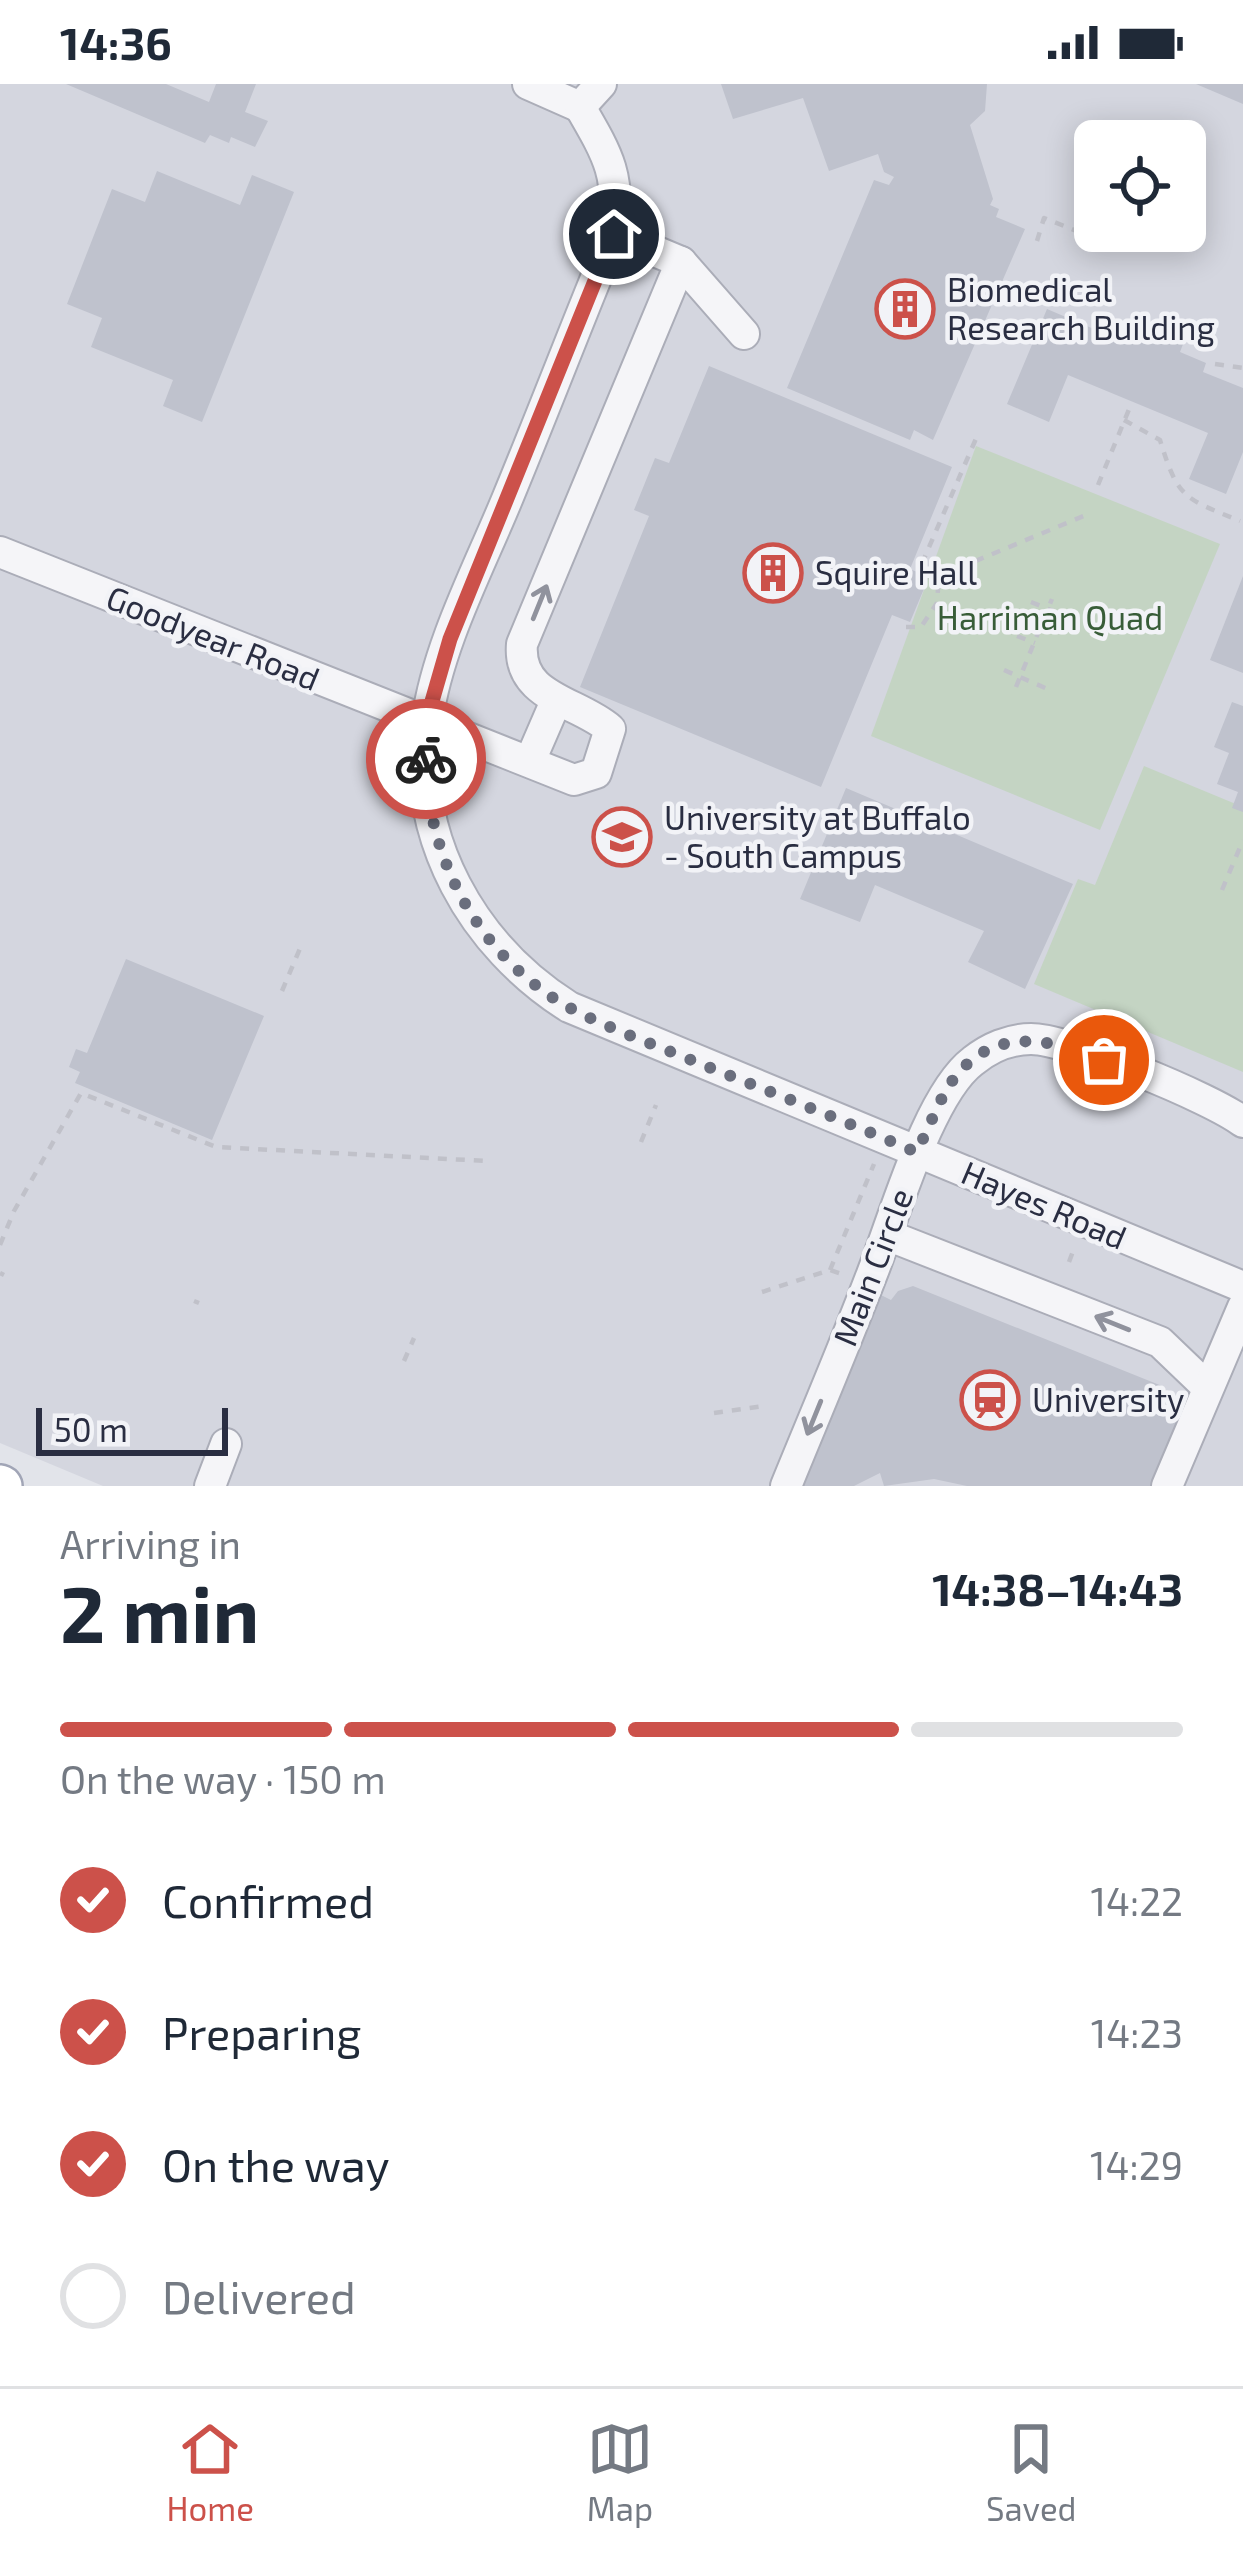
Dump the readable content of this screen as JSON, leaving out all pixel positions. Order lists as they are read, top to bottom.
{
  "streets": {
    "street": ["Goodyear Road", "Hayes Road", "Main Circle"]
  },
  "crossings": [
    ["Goodyear Road", "Hayes Road"],
    ["Hayes Road", "Main Circle"]
  ],
  "one_way": ["Main Circle"],
  "parks": ["Harriman Quad"],
  "places": {
    "building": ["Biomedical Research Building", "Squire Hall"],
    "school or university": ["University at Buffalo - South Campus"],
    "station": ["University"]
  },
  "scale_bar": "50 m",
  "page": {
    "status": "14:36",
    "scale": "50 m",
    "heading": ["2 min", "Arriving in", "14:38–14:43"],
    "bar": "On the way · 150 m",
    "list": [
      ["Confirmed", "14:22"],
      ["Preparing", "14:23"],
      ["On the way", "14:29"],
      "Delivered"
    ],
    "tabs": ["Home", "Map", "Saved"]
  }
}
